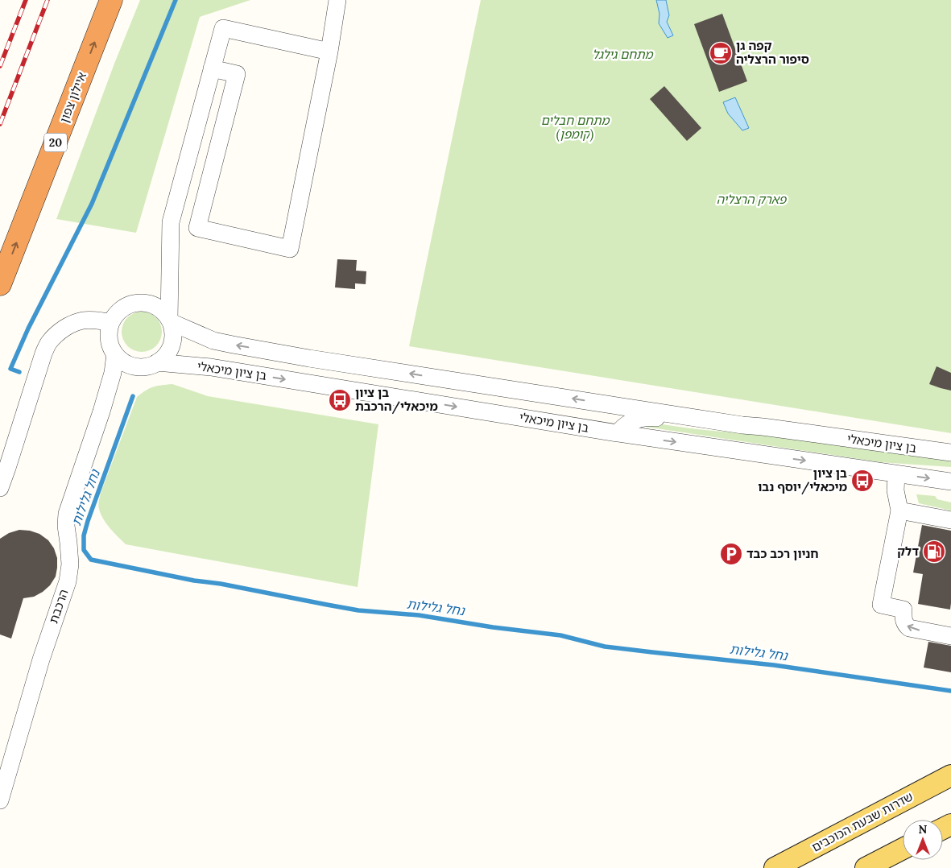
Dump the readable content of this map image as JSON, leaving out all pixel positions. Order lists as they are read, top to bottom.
{
  "streets": {
    "highway": ["איילון צפון", "20"],
    "main road": ["שדרות שבעת הכוכבים"],
    "street": ["בן ציון מיכאלי", "הרכבת"]
  },
  "crossings": [
    ["בן ציון מיכאלי", "הרכבת"]
  ],
  "one_way": ["איילון צפון"],
  "water": ["נחל גלילות"],
  "parks": ["מתחם גילגל", "מתחם חבלים (קומפן)", "פארק הרצליה"],
  "places": {
    "cafe": ["קפה גן סיפור הרצליה"],
    "bus stop": ["בן ציון מיכאלי/הרכבת", "בן ציון מיכאלי/יוסף נבו"],
    "fuel station": ["דלק"],
    "parking": ["חניון רכב כבד"]
  },
  "north": "top"
}
